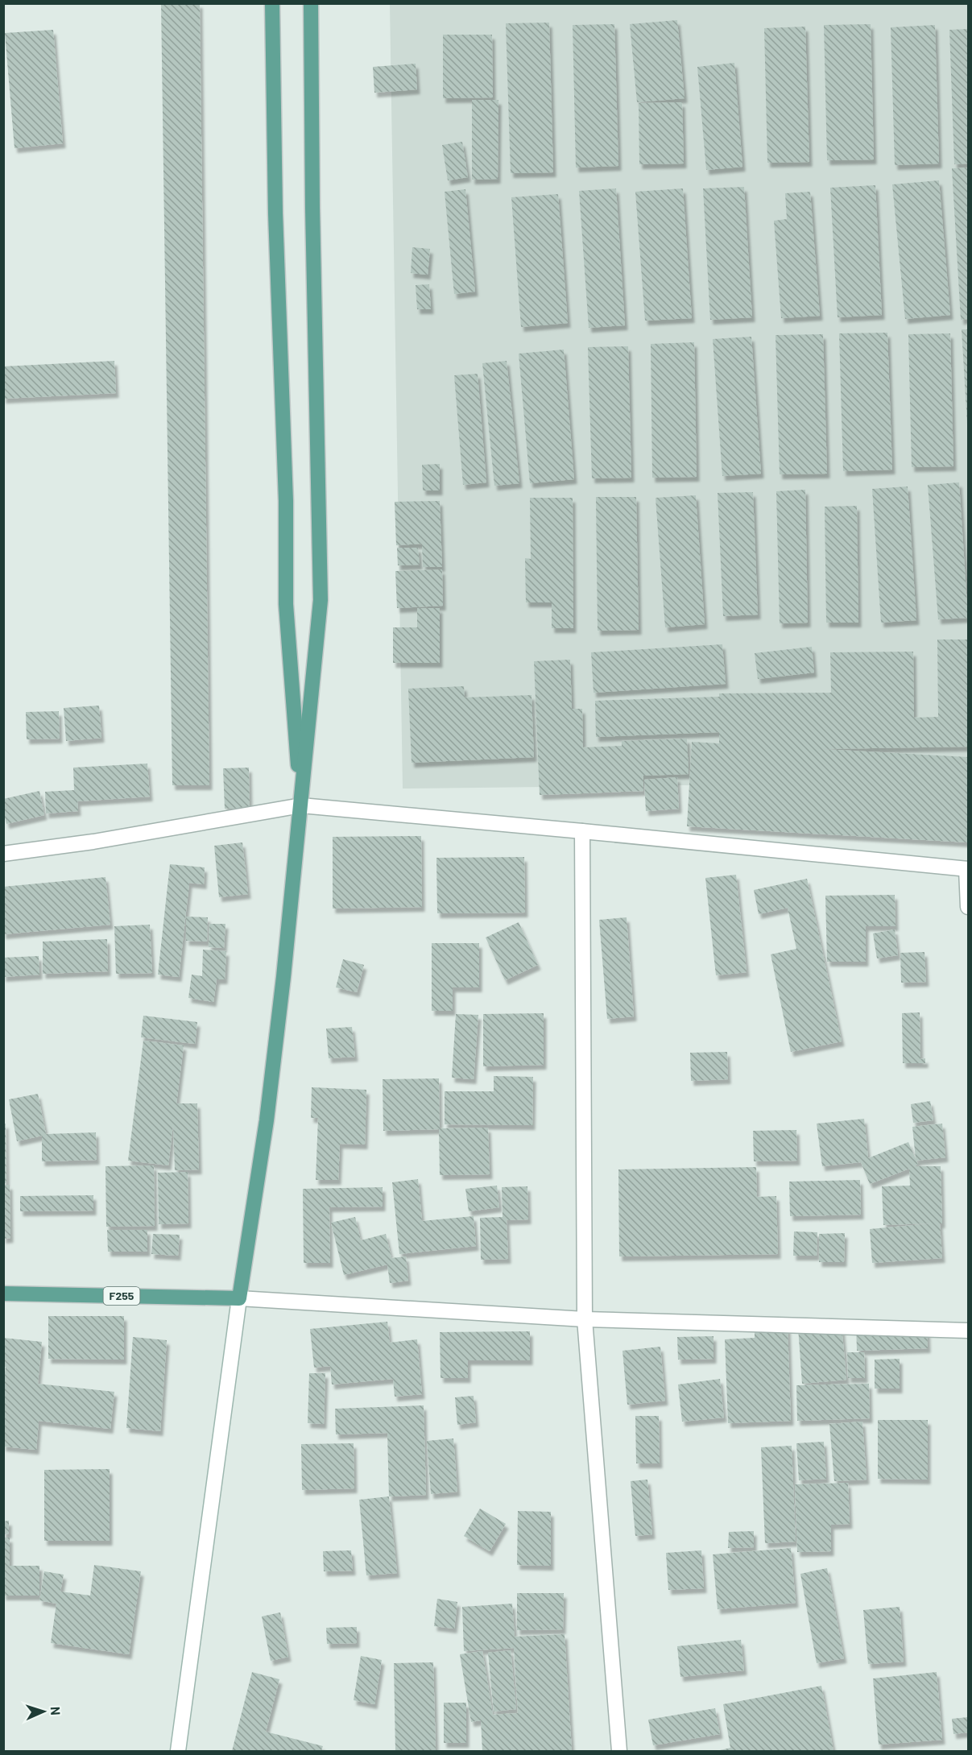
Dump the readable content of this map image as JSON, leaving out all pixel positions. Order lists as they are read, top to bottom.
{
  "streets": {
    "main road": ["F255"]
  },
  "north": "right"
}
